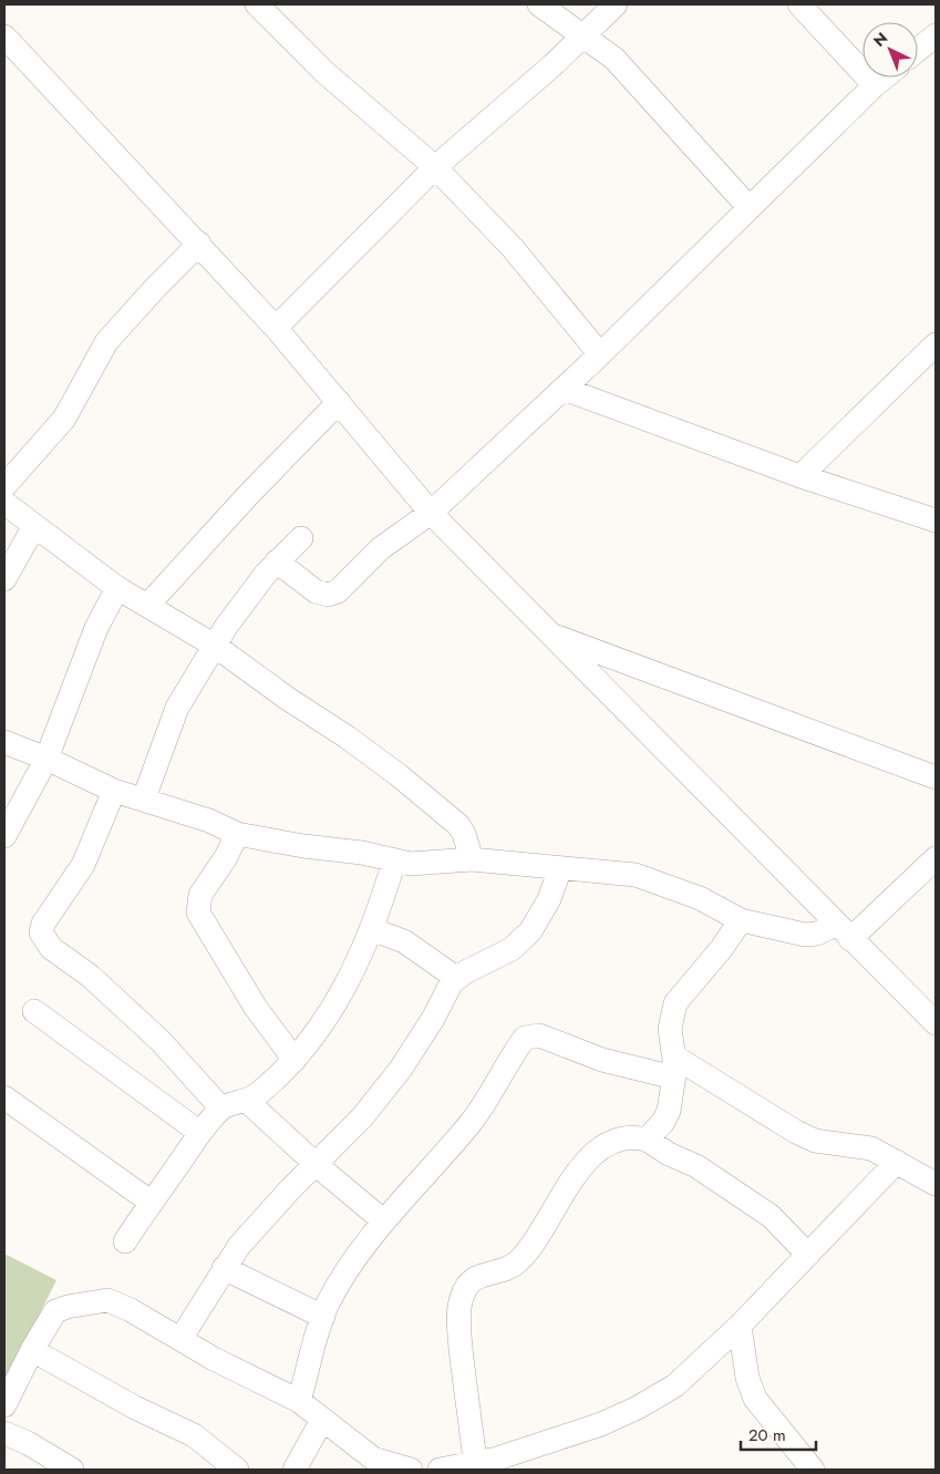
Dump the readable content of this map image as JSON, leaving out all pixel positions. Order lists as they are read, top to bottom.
{
  "scale_bar": "20 m",
  "north": "top left"
}
